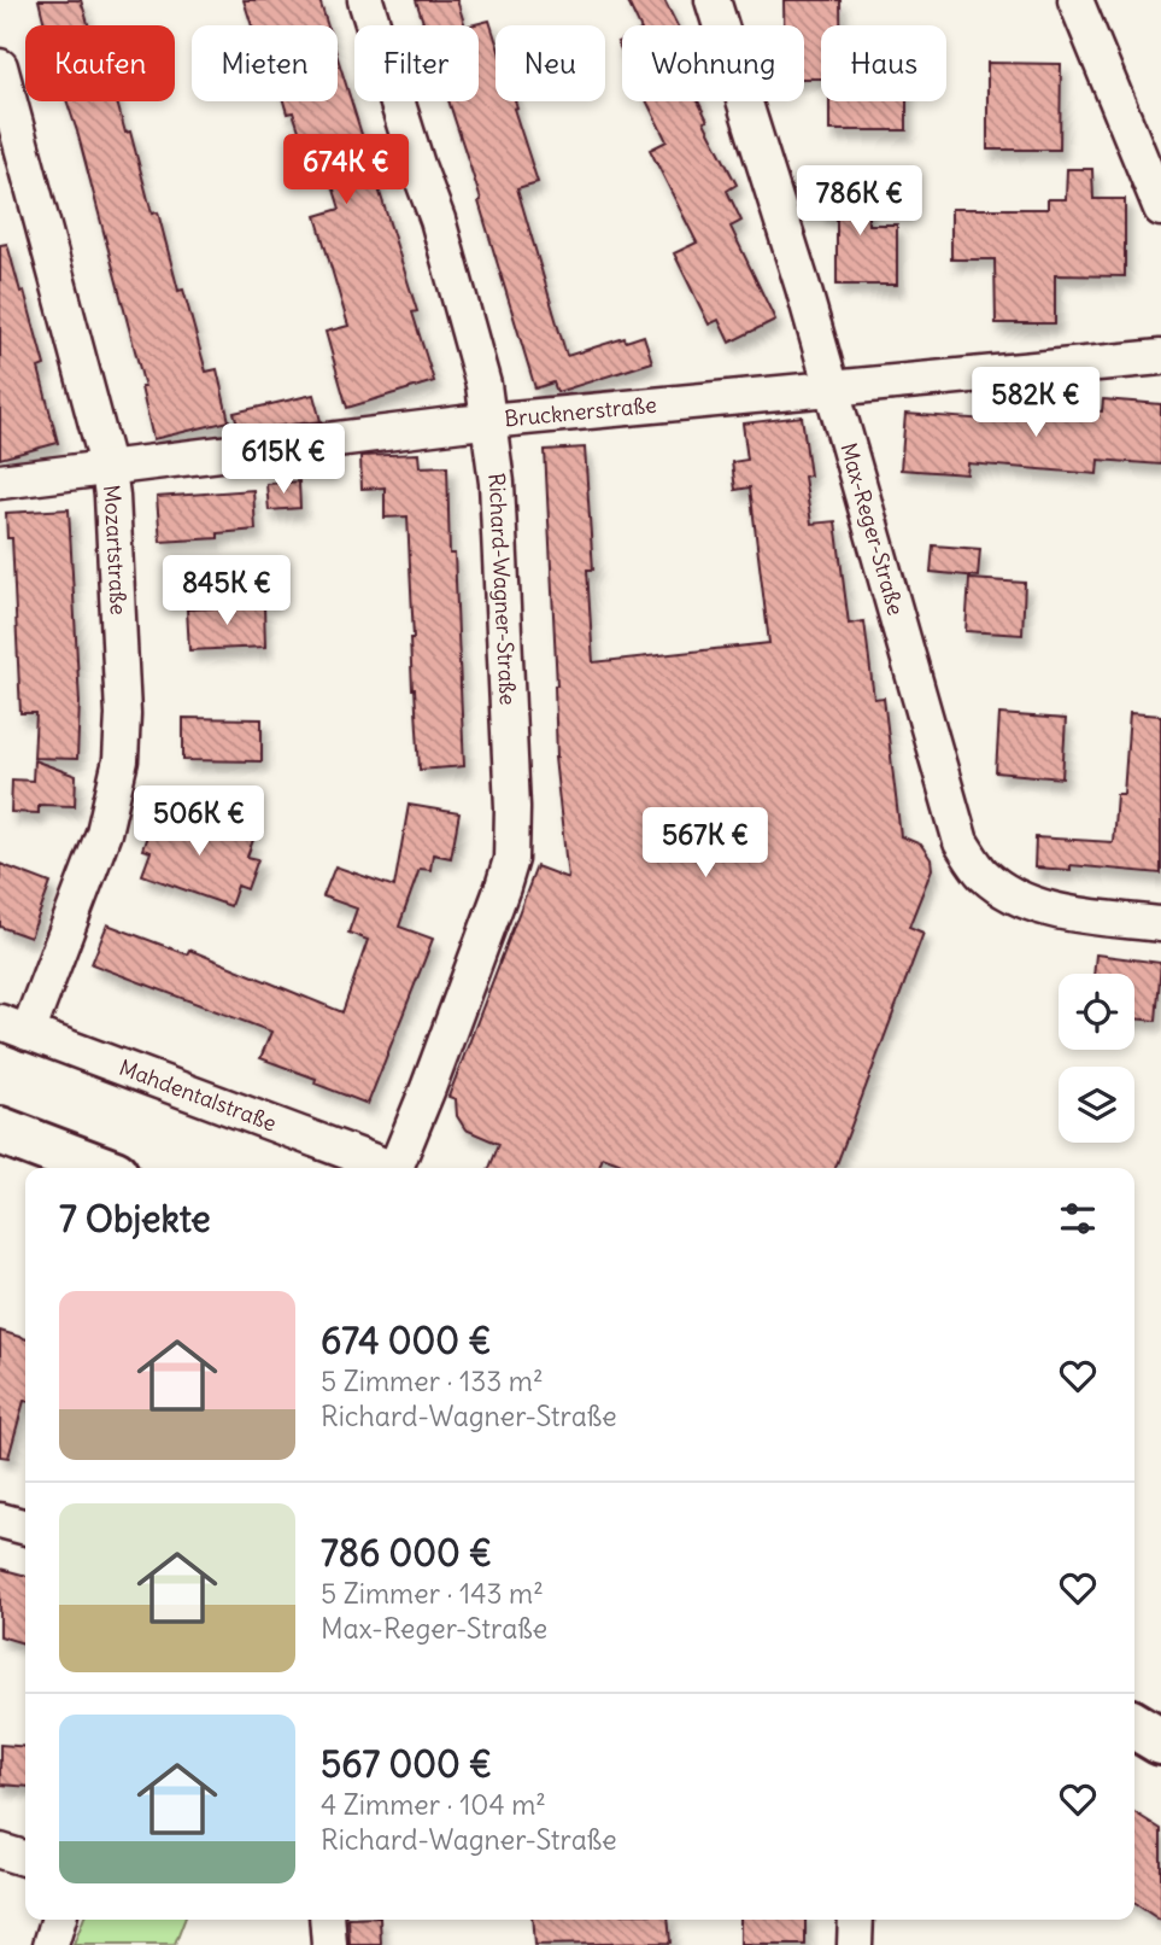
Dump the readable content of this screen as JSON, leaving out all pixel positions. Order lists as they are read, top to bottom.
{
  "streets": {
    "street": [
      "Brucknerstraße",
      "Max-Reger-Straße",
      "Mozartstraße",
      "Richard-Wagner-Straße",
      "Mahdentalstraße"
    ]
  },
  "crossings": [
    ["Brucknerstraße", "Max-Reger-Straße"],
    ["Brucknerstraße", "Mozartstraße"],
    ["Brucknerstraße", "Richard-Wagner-Straße"],
    ["Mozartstraße", "Mahdentalstraße"]
  ],
  "page": {
    "chip": [
      "Kaufen",
      "Mieten",
      "Filter",
      "Neu",
      "Wohnung",
      "Haus"
    ],
    "price": [
      "674K €",
      "786K €",
      "582K €",
      "615K €",
      "845K €",
      "506K €",
      "567K €"
    ],
    "heading": "7 Objekte",
    "list": [
      {
        "name": "674 000 €",
        "note": "5 Zimmer · 133 m² · Richard-Wagner-Straße"
      },
      {
        "name": "786 000 €",
        "note": "5 Zimmer · 143 m² · Max-Reger-Straße"
      },
      {
        "name": "567 000 €",
        "note": "4 Zimmer · 104 m² · Richard-Wagner-Straße"
      }
    ]
  }
}
